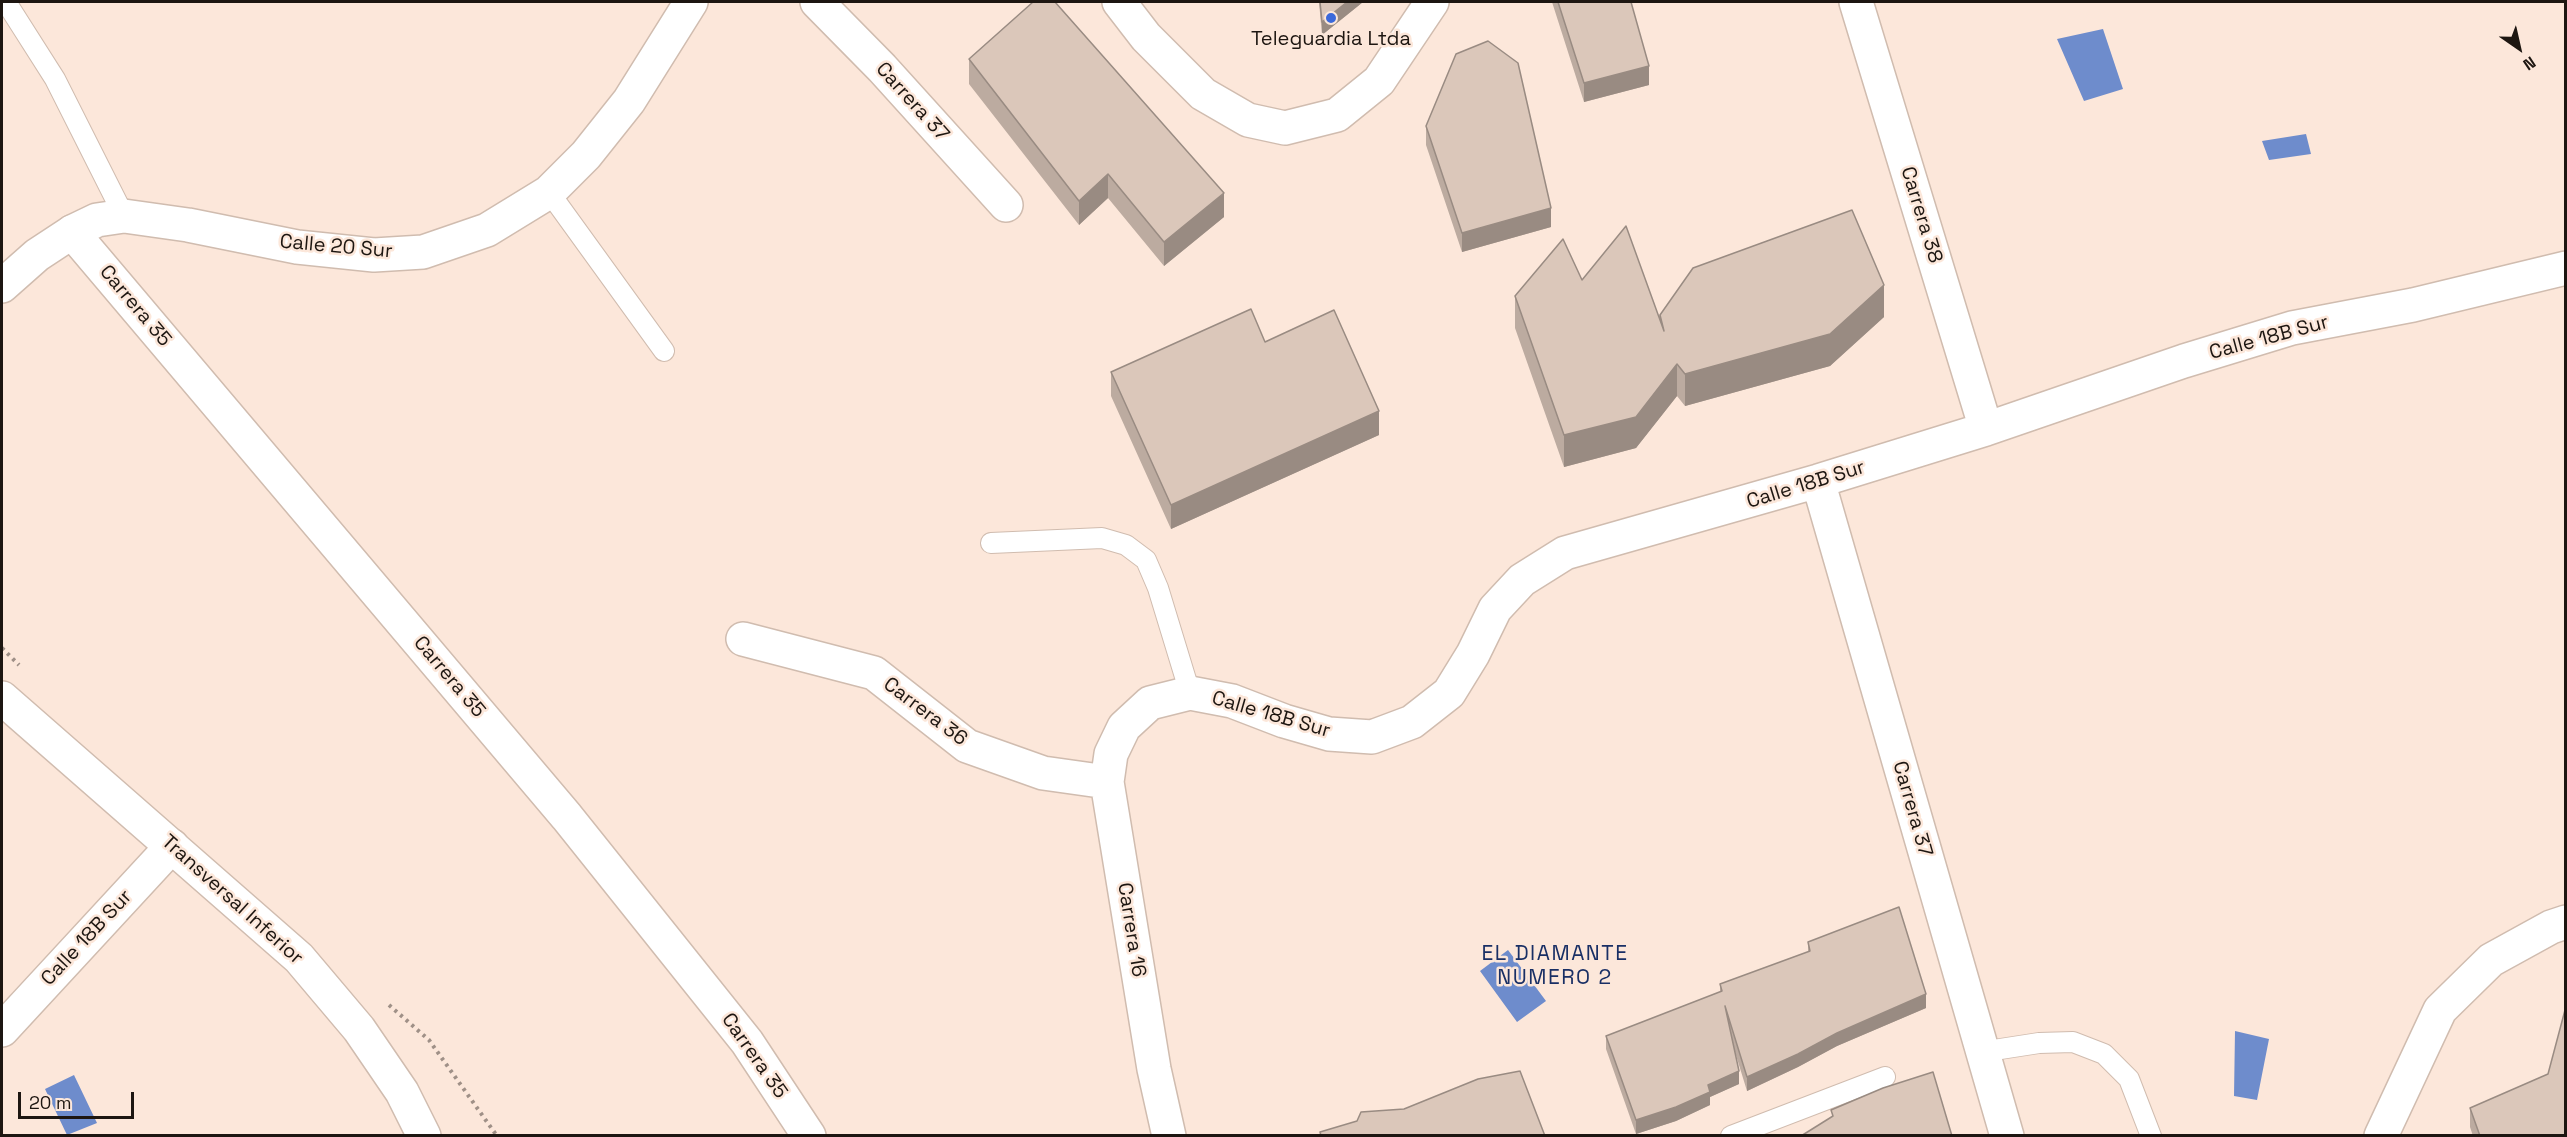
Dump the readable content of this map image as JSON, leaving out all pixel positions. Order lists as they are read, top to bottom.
{
  "streets": {
    "street": [
      "Carrera 37",
      "Carrera 38",
      "Calle 20 Sur",
      "Carrera 35",
      "Calle 18B Sur",
      "Carrera 36",
      "Transversal Inferior",
      "Carrera 16"
    ]
  },
  "crossings": [
    ["Carrera 37", "Calle 18B Sur"],
    ["Carrera 38", "Calle 18B Sur"],
    ["Calle 20 Sur", "Carrera 35"],
    ["Calle 18B Sur", "Transversal Inferior"],
    ["Calle 18B Sur", "Carrera 16"],
    ["Carrera 36", "Carrera 16"]
  ],
  "districts": ["EL DIAMANTE NUMERO 2"],
  "places": ["Teleguardia Ltda"],
  "scale_bar": "20 m",
  "north": "bottom right"
}
